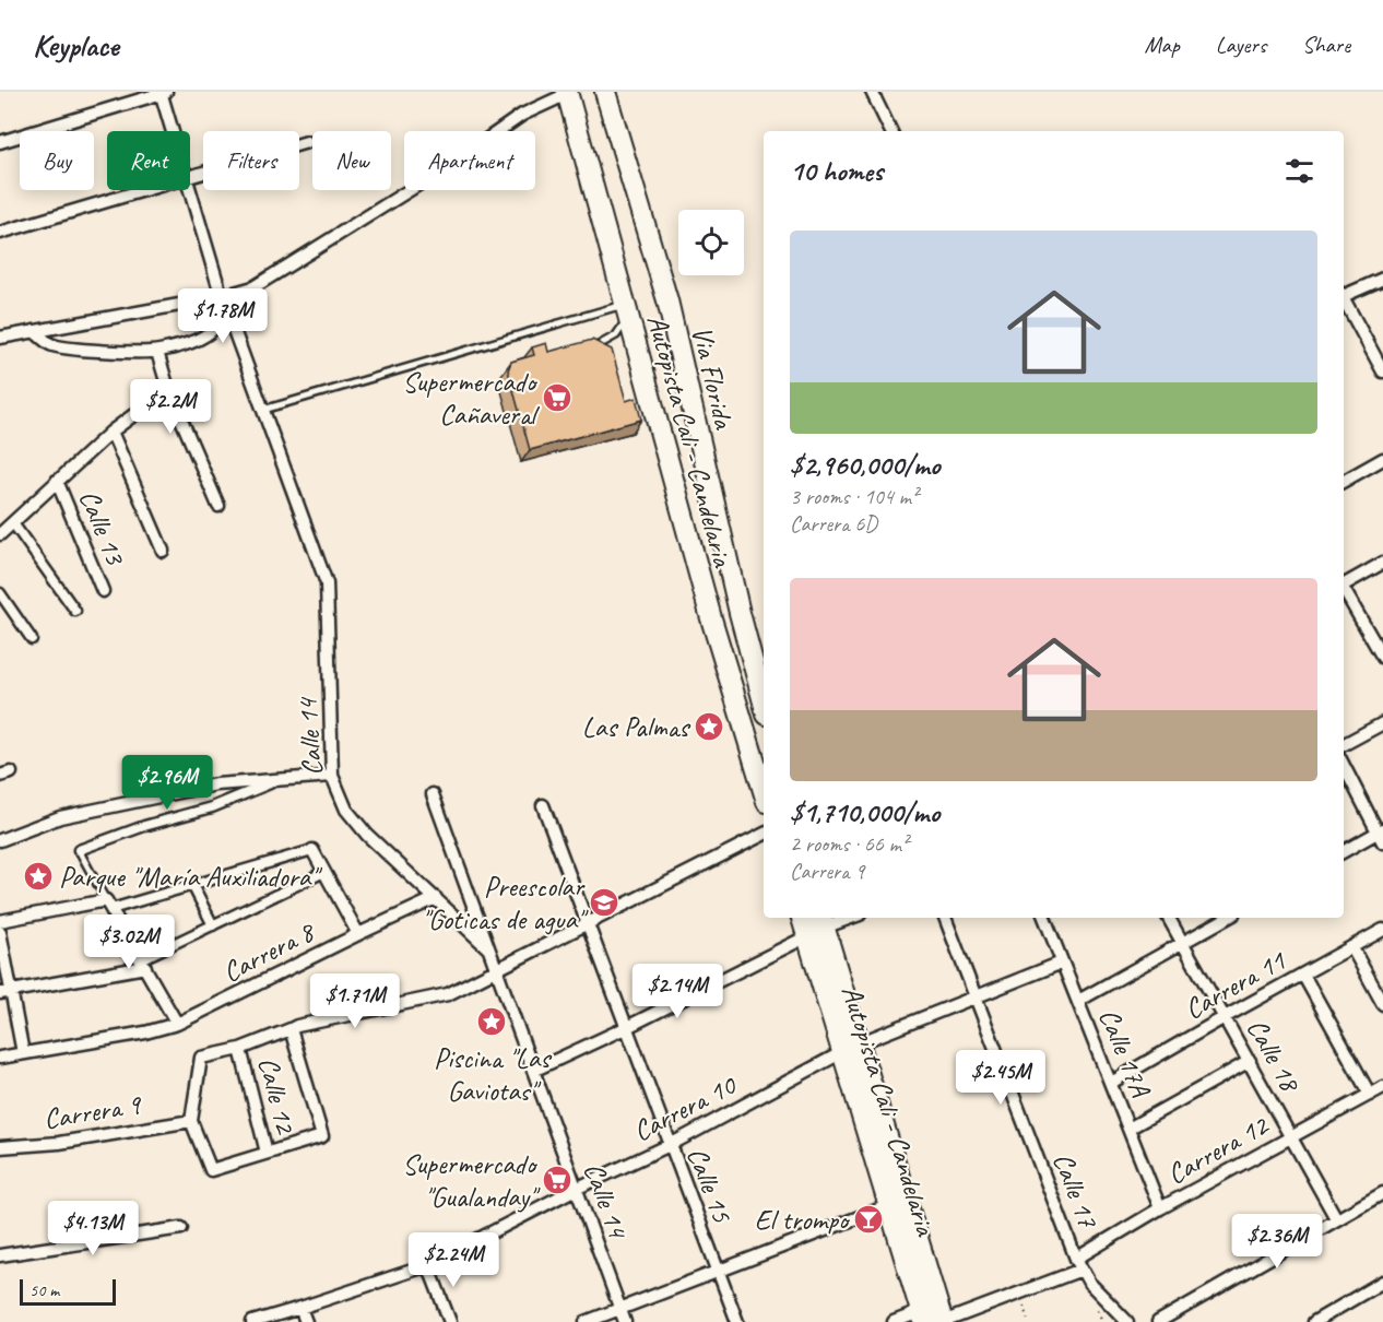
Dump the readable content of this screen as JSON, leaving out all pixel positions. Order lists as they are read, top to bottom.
{
  "streets": {
    "main road": ["Via Florida", "Autopista Cali - Candelaria"],
    "street": [
      "Calle 13",
      "Calle 14",
      "Carrera 8",
      "Carrera 11",
      "Calle 17A",
      "Calle 18",
      "Calle 12",
      "Carrera 10",
      "Carrera 9",
      "Carrera 12",
      "Calle 15",
      "Calle 17"
    ]
  },
  "crossings": [
    ["Autopista Cali - Candelaria", "Carrera 10"],
    ["Calle 14", "Carrera 8"],
    ["Calle 14", "Carrera 10"],
    ["Carrera 11", "Calle 17A"],
    ["Carrera 11", "Calle 18"],
    ["Calle 17A", "Carrera 10"],
    ["Calle 17A", "Carrera 12"],
    ["Calle 18", "Carrera 12"],
    ["Carrera 10", "Calle 15"],
    ["Carrera 10", "Calle 17"],
    ["Carrera 12", "Calle 17"]
  ],
  "places": {
    "supermarket": ["Supermercado Cañaveral", "Supermercado \"Gualanday\""],
    "place": ["Las Palmas", "Parque \"María Auxiliadora\"", "Piscina \"Las Gaviotas\""],
    "school or university": ["Preescolar \"Goticas de agua\""],
    "bar": ["El trompo"]
  },
  "scale_bar": "50 m",
  "page": {
    "header": "Keyplace",
    "nav": ["Map", "Layers", "Share"],
    "chip": [
      "Buy",
      "Rent",
      "Filters",
      "New",
      "Apartment"
    ],
    "heading": "10 homes",
    "list": [
      {
        "name": "$2,960,000/mo",
        "note": "3 rooms · 104 m² · Carrera 6D"
      },
      {
        "name": "$1,710,000/mo",
        "note": "2 rooms · 66 m² · Carrera 9"
      }
    ],
    "price": [
      "$1.78M",
      "$2.2M",
      "$2.96M",
      "$3.02M",
      "$2.14M",
      "$1.71M",
      "$2.45M",
      "$4.13M",
      "$2.36M",
      "$2.24M"
    ],
    "scale": "50 m"
  }
}
